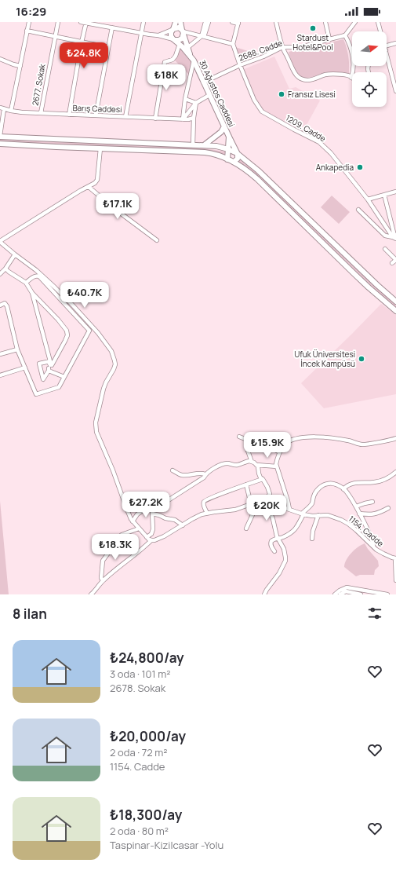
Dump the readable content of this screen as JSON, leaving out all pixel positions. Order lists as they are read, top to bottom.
{
  "streets": {
    "main road": ["30 Ağustos Caddesi"],
    "street": [
      "2688. Cadde",
      "2677. Sokak",
      "Barış Caddesi",
      "1209. Cadde",
      "1154. Cadde"
    ]
  },
  "crossings": [
    ["2688. Cadde", "30 Ağustos Caddesi"],
    ["2688. Cadde", "1209. Cadde"],
    ["2677. Sokak", "Barış Caddesi"]
  ],
  "places": [
    "Stardust Hotel&Pool",
    "Fransız Lisesi",
    "Ankapedia",
    "Ufuk Üniversitesi İncek Kampüsü"
  ],
  "north": "right",
  "page": {
    "status": "16:29",
    "price": [
      "₺24.8K",
      "₺18K",
      "₺17.1K",
      "₺40.7K",
      "₺15.9K",
      "₺27.2K",
      "₺20K",
      "₺18.3K"
    ],
    "heading": "8 ilan",
    "list": [
      {
        "name": "₺24,800/ay",
        "note": "3 oda · 101 m² · 2678. Sokak"
      },
      {
        "name": "₺20,000/ay",
        "note": "2 oda · 72 m² · 1154. Cadde"
      },
      {
        "name": "₺18,300/ay",
        "note": "2 oda · 80 m² · Taspinar-Kizilcasar -Yolu"
      }
    ]
  }
}
